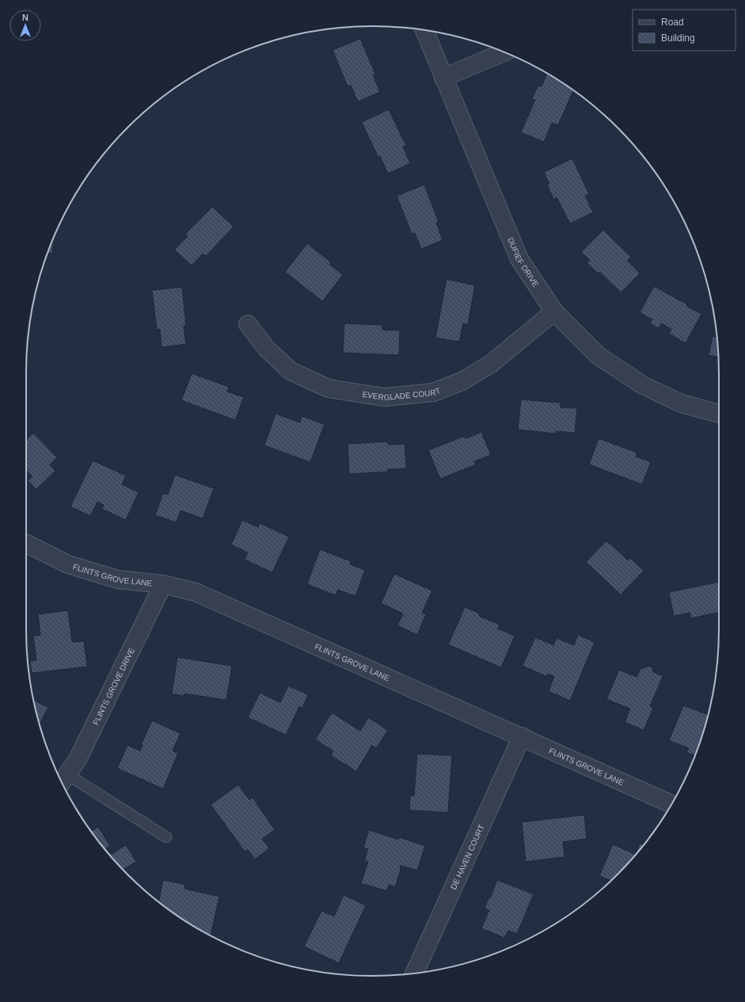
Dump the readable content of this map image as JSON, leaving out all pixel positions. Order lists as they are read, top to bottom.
{
  "streets": {
    "street": [
      "DUFIEF DRIVE",
      "EVERGLADE COURT",
      "FLINTS GROVE LANE",
      "FLINTS GROVE DRIVE",
      "DE HAVEN COURT"
    ]
  },
  "crossings": [
    ["DUFIEF DRIVE", "EVERGLADE COURT"],
    ["FLINTS GROVE LANE", "FLINTS GROVE DRIVE"],
    ["FLINTS GROVE LANE", "DE HAVEN COURT"]
  ],
  "legend": ["Road", "Building"],
  "north": "top"
}
